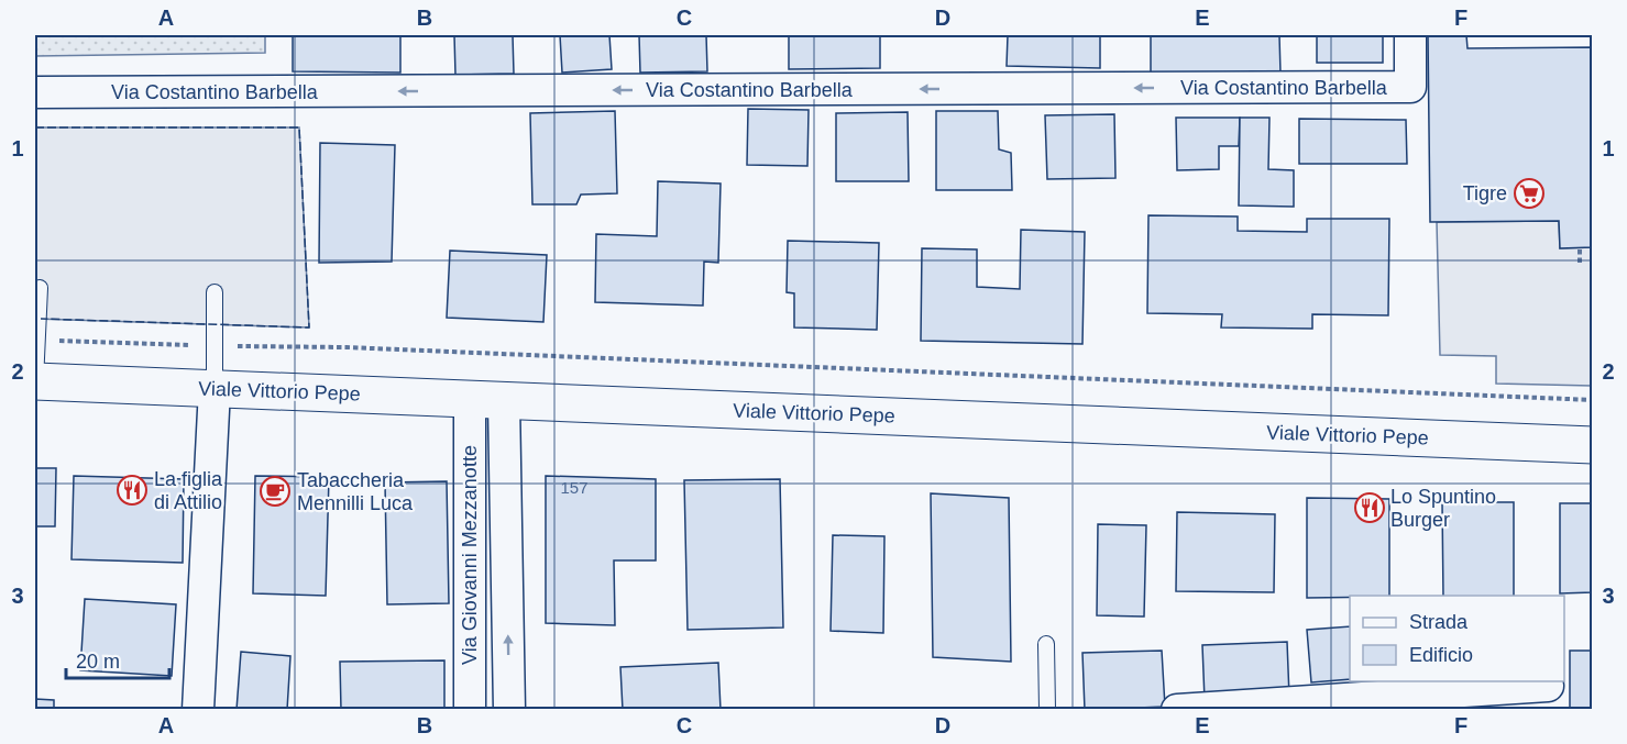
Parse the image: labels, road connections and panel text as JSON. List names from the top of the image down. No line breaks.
{"streets":{"street":["Via Costantino Barbella","Viale Vittorio Pepe","Via Giovanni Mezzanotte"]},"crossings":[["Viale Vittorio Pepe","Via Giovanni Mezzanotte"]],"one_way":["Via Costantino Barbella"],"places":{"supermarket":["Tigre"],"restaurant":["La figlia di Attilio","Lo Spuntino Burger"],"cafe":["Tabaccheria Mennilli Luca"]},"house_numbers":["157"],"legend":["Strada","Edificio"],"scale_bar":"20 m","grid":{"columns":["A","B","C","D","E","F"],"rows":["1","2","3"]}}
